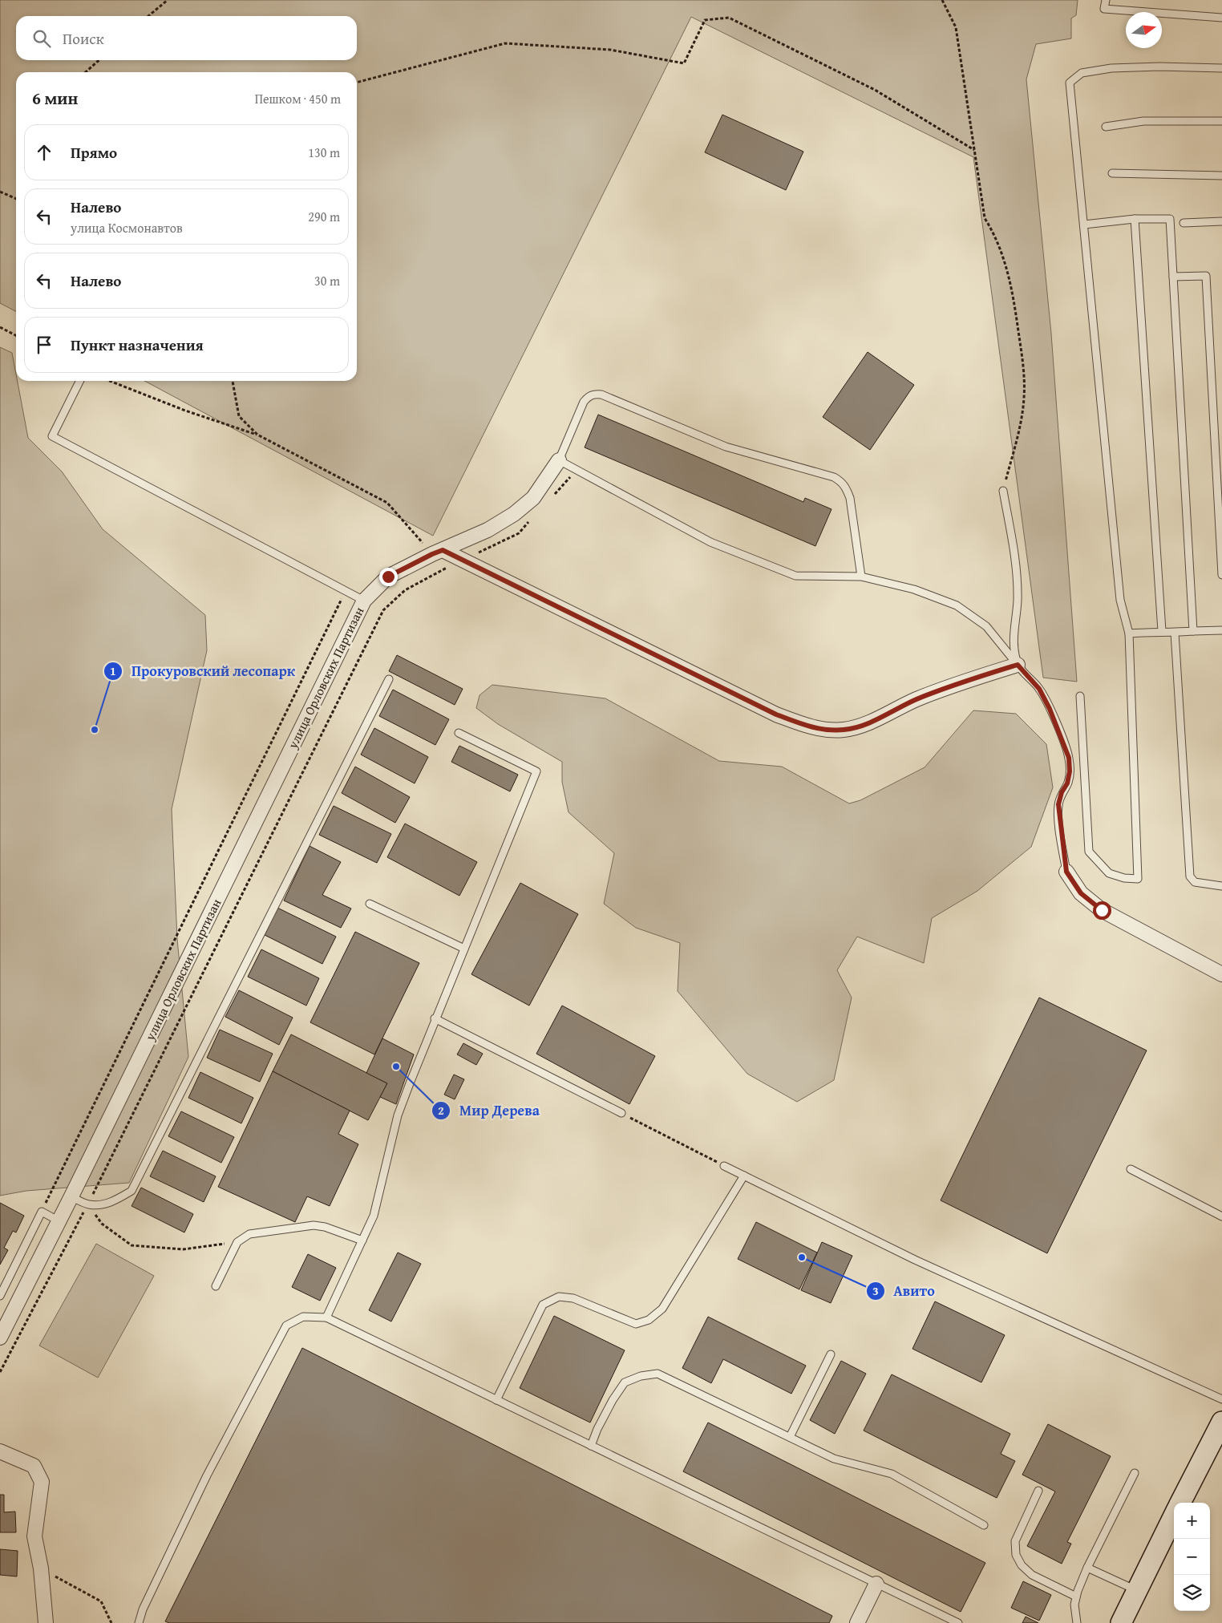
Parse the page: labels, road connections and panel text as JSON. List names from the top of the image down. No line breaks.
{"streets":{"street":["улица Орловских Партизан"]},"places":["Прокуровский лесопарк","Мир Дерева","Авито"],"north":"right","page":{"search":"Поиск","heading":["6 мин","Пешком · 450 m"],"list":[["Прямо","130 m"],["Налево","улица Космонавтов","290 m"],["Налево","30 m"],"Пункт назначения"],"map_buttons":["+","−"]}}
